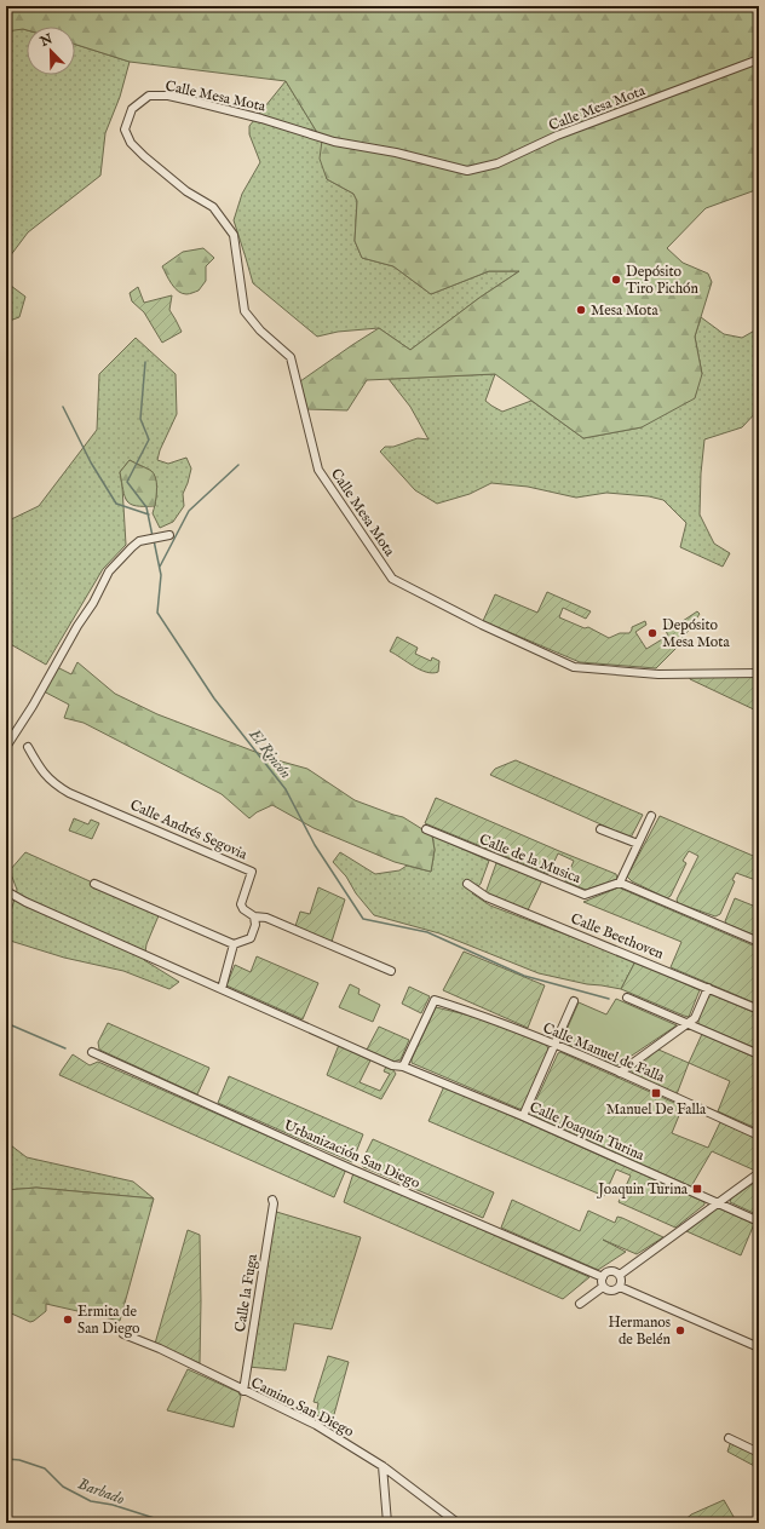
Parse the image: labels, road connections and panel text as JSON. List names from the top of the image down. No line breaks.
{"streets":{"street":["Calle Mesa Mota","Calle Andrés Segovia","Calle de la Musica","Calle Beethoven","Calle Manuel de Falla","Calle Joaquín Turina","Urbanización San Diego","Calle la Fuga","Camino San Diego"]},"crossings":[["Calle Manuel de Falla","Calle Joaquín Turina"],["Calle la Fuga","Camino San Diego"]],"water":["El Rincón","Barbado"],"places":{"other":["Depósito Tiro Pichón","Mesa Mota","Depósito Mesa Mota","Ermita de San Diego","Hermanos de Belén"],"transit":["Manuel De Falla","Joaquin Turina"]},"north":"top left"}
